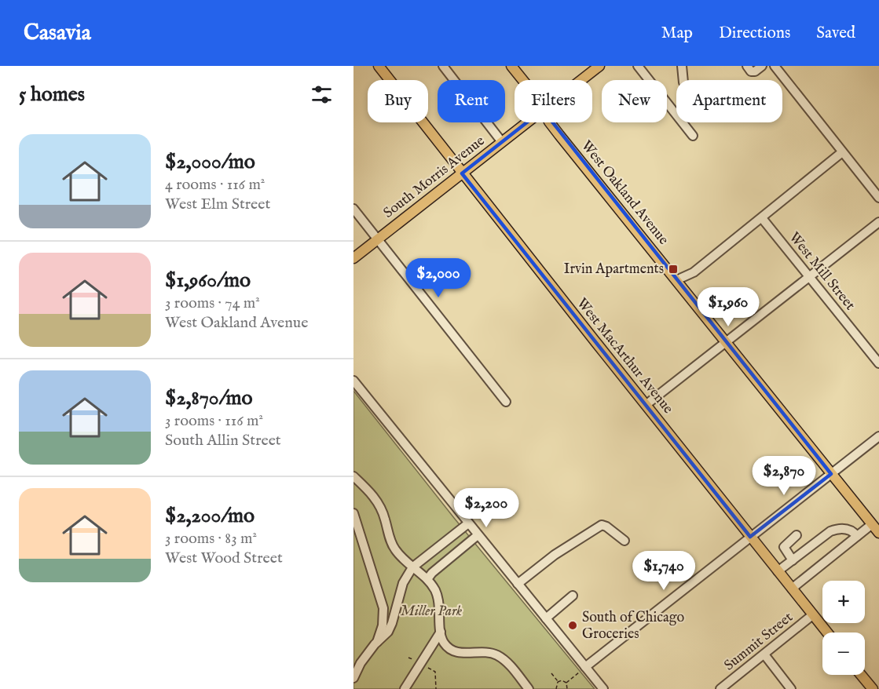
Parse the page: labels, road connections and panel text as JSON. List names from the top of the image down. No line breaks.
{"streets":{"main road":["South Morris Avenue","West Oakland Avenue","West MacArthur Avenue"],"street":["West Mill Street","Summit Street"]},"crossings":[["South Morris Avenue","West MacArthur Avenue"],["West MacArthur Avenue","Summit Street"]],"parks":["Miller Park"],"places":{"transit":["Irvin Apartments"],"other":["South of Chicago Groceries"]},"page":{"header":"Casavia","nav":["Map","Directions","Saved"],"heading":"5 homes","chip":["Buy","Rent","Filters","New","Apartment"],"list":[{"name":"$2,000/mo","note":"4 rooms · 116 m² · West Elm Street"},{"name":"$1,960/mo","note":"3 rooms · 74 m² · West Oakland Avenue"},{"name":"$2,870/mo","note":"3 rooms · 116 m² · South Allin Street"},{"name":"$2,200/mo","note":"3 rooms · 83 m² · West Wood Street"}],"price":["$2,000","$1,960","$2,870","$2,200","$1,740"],"map_buttons":["+","−"]}}
